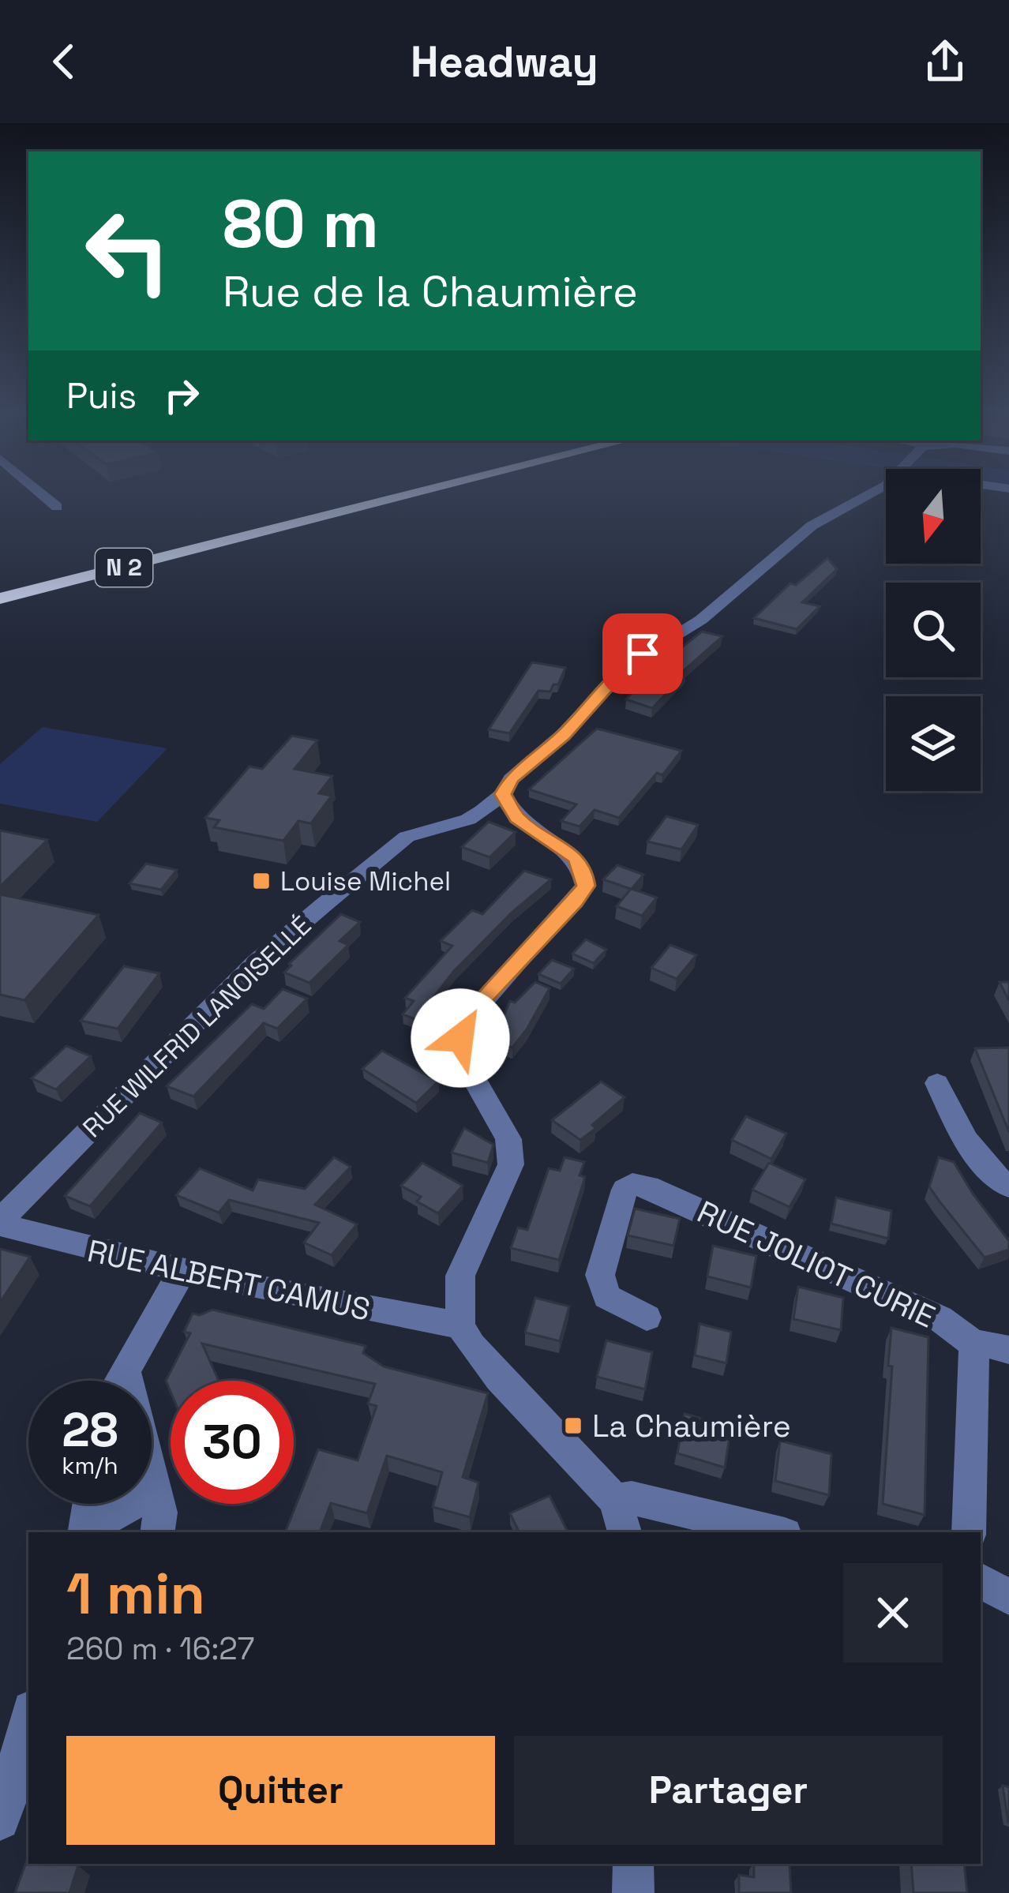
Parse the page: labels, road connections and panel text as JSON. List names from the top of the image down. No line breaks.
{"streets":{"highway":["N 2"],"street":["RUE WILFRID LANOISELLÉ","RUE JOLIOT CURIE","RUE ALBERT CAMUS"]},"crossings":[["RUE WILFRID LANOISELLÉ","RUE ALBERT CAMUS"]],"places":{"transit":["Louise Michel","La Chaumière"]},"north":"bottom","page":{"header":"Headway","turn":["80 m","Rue de la Chaumière"],"then":"Puis","speed":"28 km/h","limit":"30","heading":["1 min","260 m · 16:27"],"buttons":["Quitter","Partager"]}}
